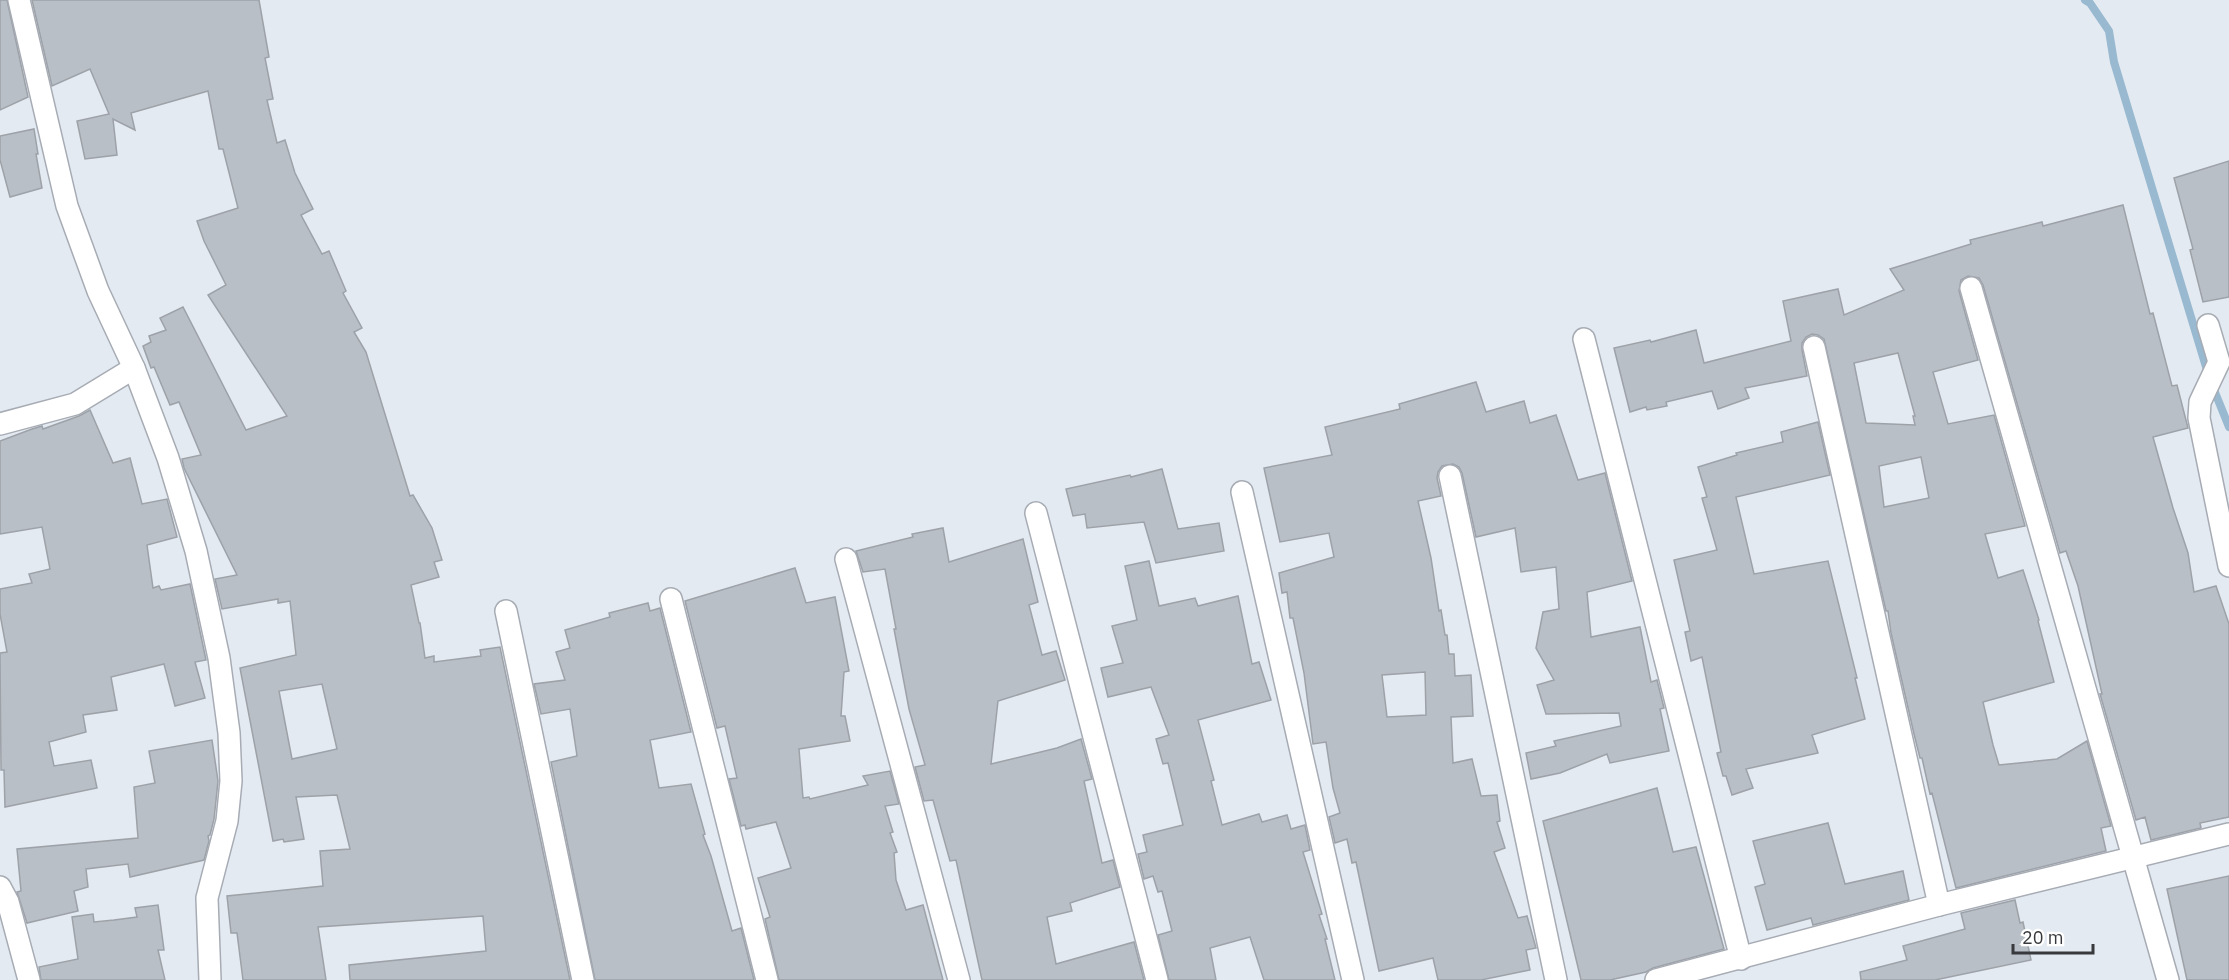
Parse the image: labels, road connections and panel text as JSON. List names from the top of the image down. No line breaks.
{"scale_bar":"20 m"}
